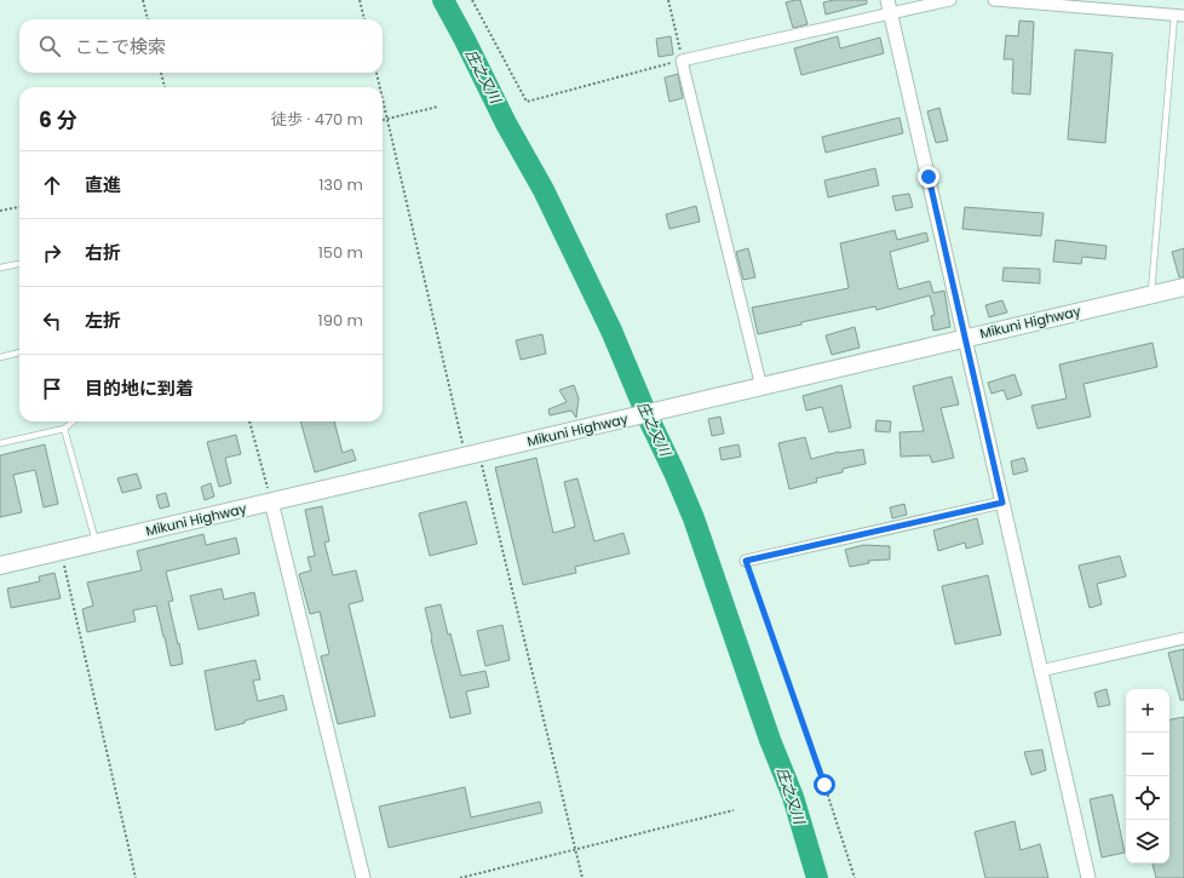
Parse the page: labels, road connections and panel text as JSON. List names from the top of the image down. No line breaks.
{"streets":{"highway":["Mikuni Highway"]},"water":["庄之又川"],"page":{"search":"ここで検索","heading":["6 分","徒歩 · 470 m"],"list":[["直進","130 m"],["右折","150 m"],["左折","190 m"],"目的地に到着"],"map_buttons":["+","−"]}}
